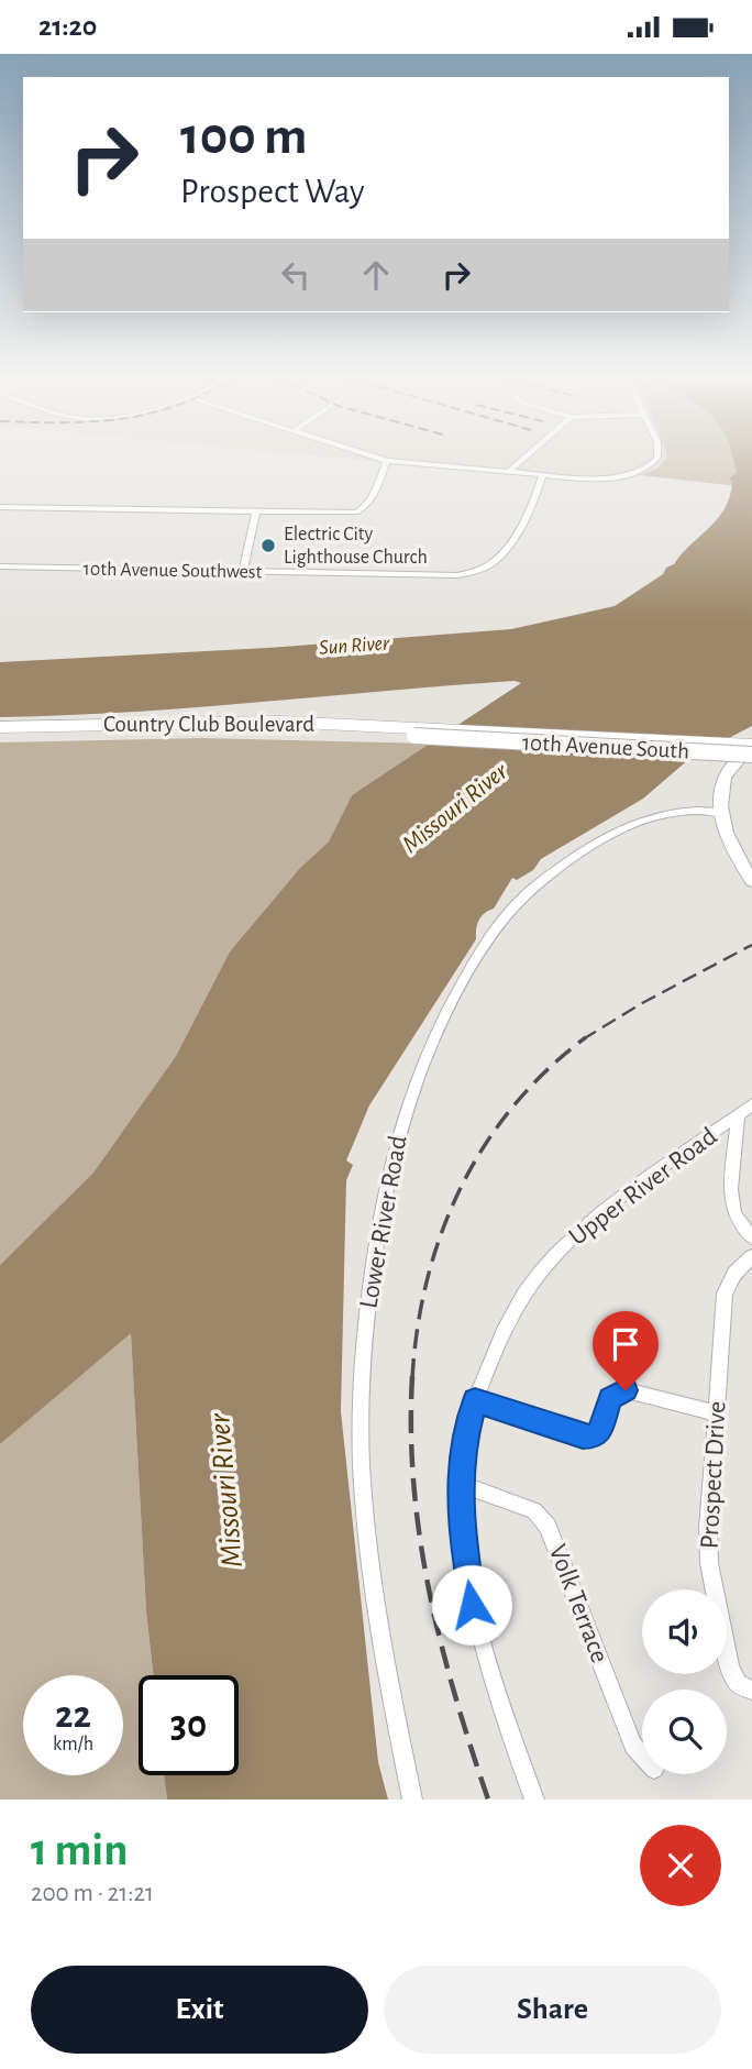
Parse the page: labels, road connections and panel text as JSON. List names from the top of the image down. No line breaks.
{"streets":{"highway":["Country Club Boulevard","10th Avenue South"],"street":["10th Avenue Southwest","Upper River Road","Lower River Road","Prospect Drive","Volk Terrace"]},"crossings":[["Country Club Boulevard","10th Avenue South"],["Upper River Road","Volk Terrace"]],"water":["Sun River","Missouri River"],"places":["Electric City Lighthouse Church"],"page":{"status":"21:20","turn":["100 m","Prospect Way"],"speed":"22 km/h","limit":"30","heading":["1 min","200 m · 21:21"],"buttons":["Exit","Share"]}}
